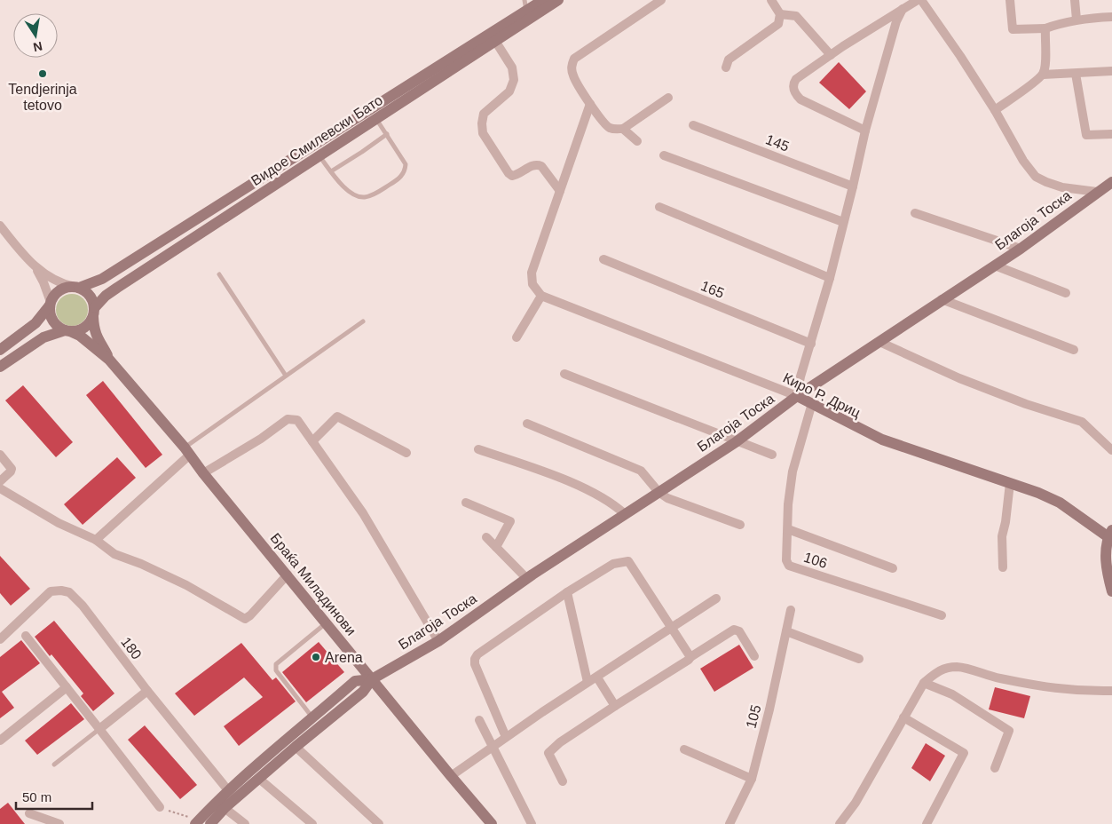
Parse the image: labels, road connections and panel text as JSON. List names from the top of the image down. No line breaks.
{"streets":{"street":["Видое Смилевски Бато","145","Благоја Тоска","165","Киро Р. Дриц","106","Браќа Миладинови","180","105"]},"crossings":[["Благоја Тоска","Киро Р. Дриц"],["Благоја Тоска","Браќа Миладинови"],["Благоја Тоска","180"],["Киро Р. Дриц","106"]],"places":["Tendjerinja tetovo","Arena"],"scale_bar":"50 m","north":"bottom"}
